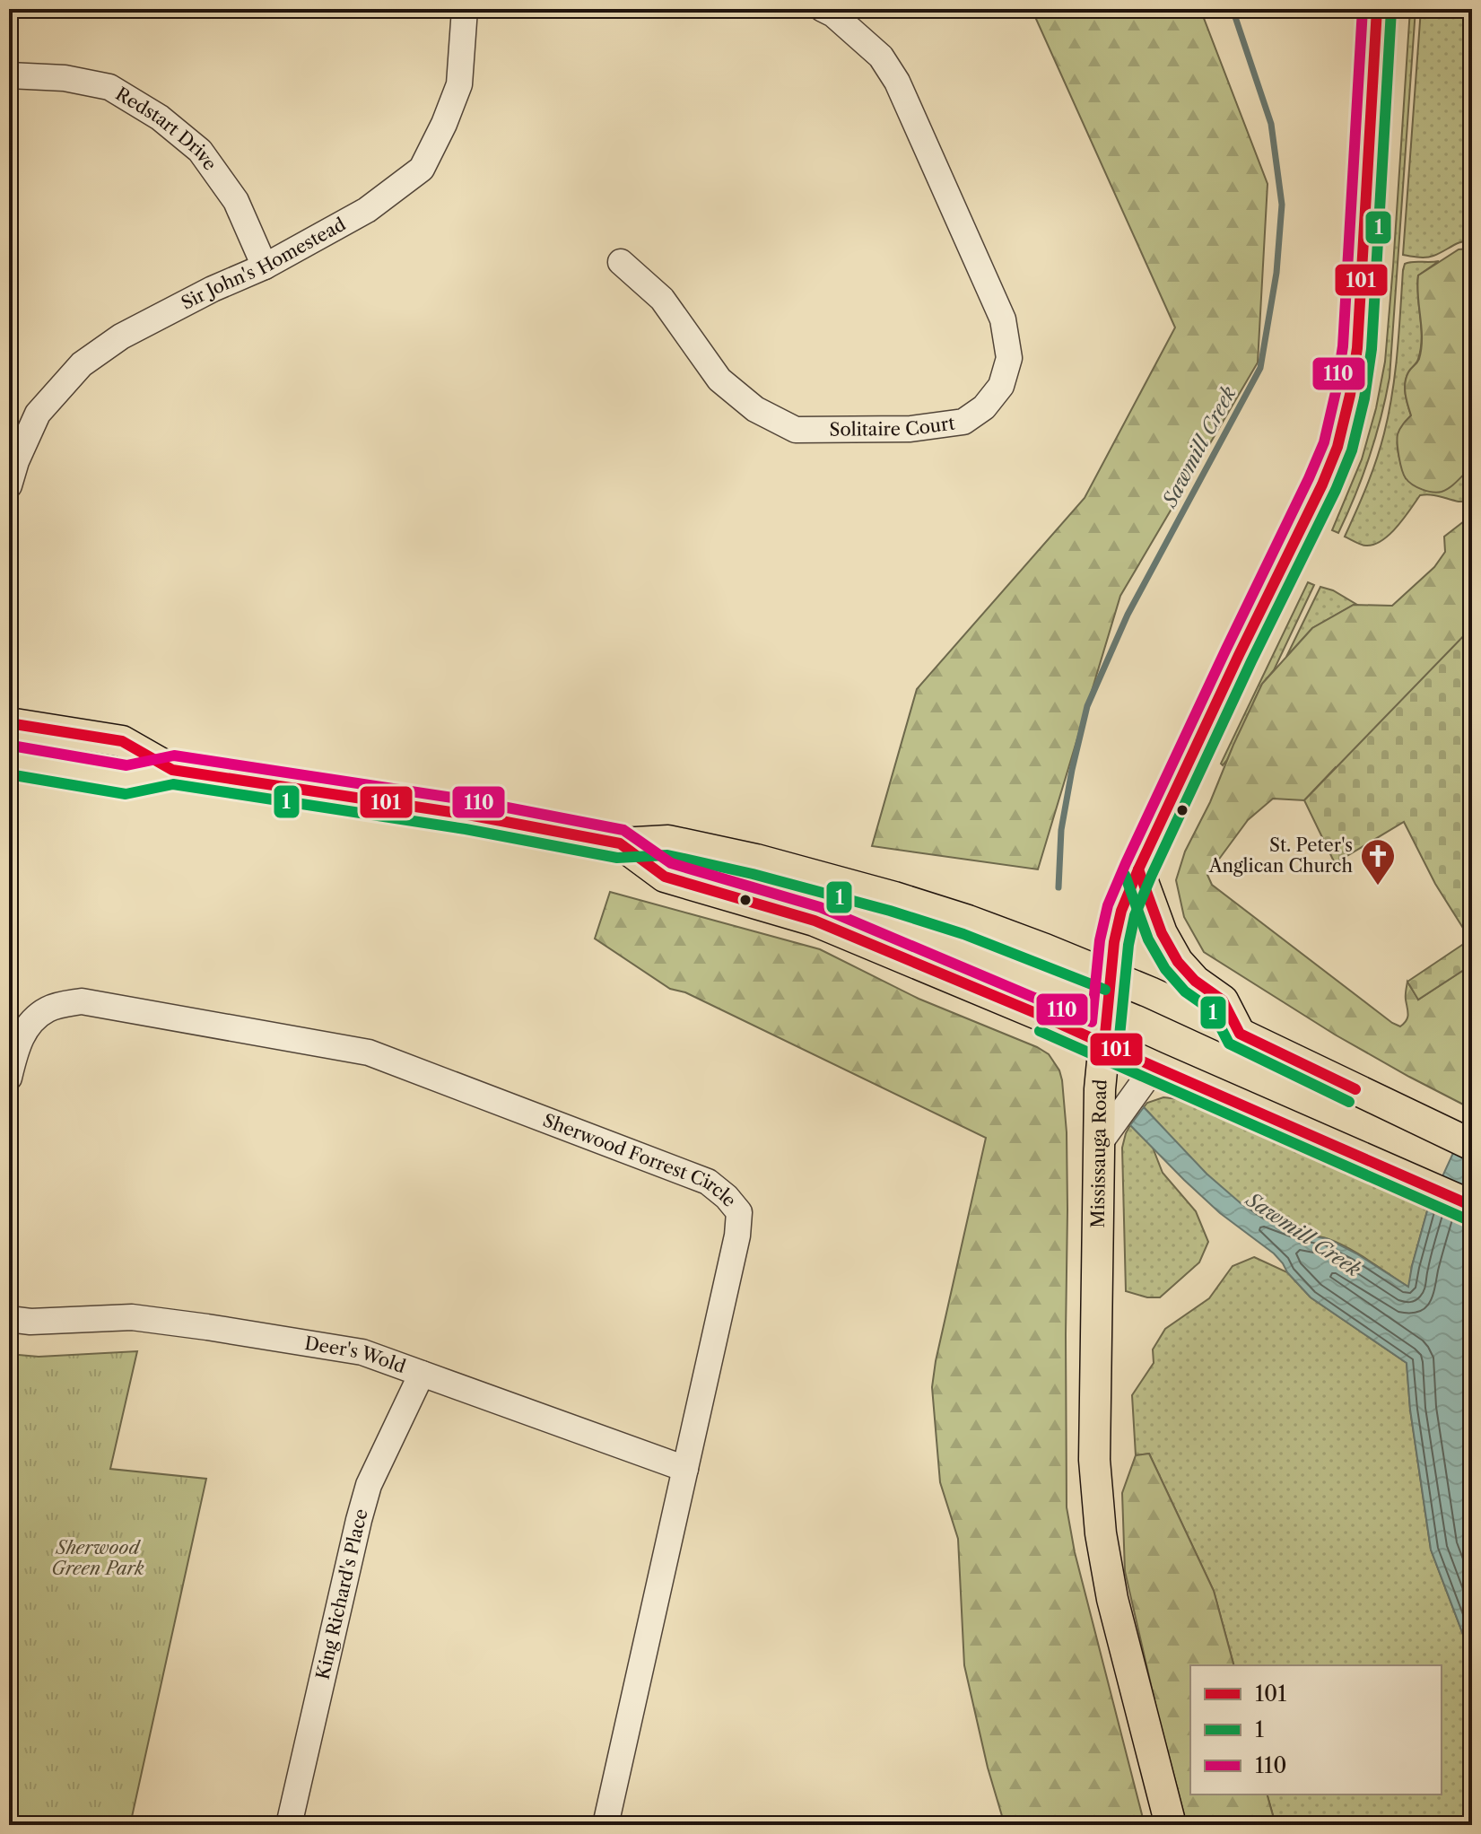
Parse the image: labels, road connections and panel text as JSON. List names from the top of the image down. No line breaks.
{"streets":{"main road":["Mississauga Road"],"street":["Redstart Drive","Sir John's Homestead","Solitaire Court","Sherwood Forrest Circle","Deer's Wold","King Richard's Place"]},"crossings":[["Redstart Drive","Sir John's Homestead"],["Sherwood Forrest Circle","Deer's Wold"],["Deer's Wold","King Richard's Place"]],"water":["Sawmill Creek"],"parks":["Sherwood Green Park"],"places":{"church":["St. Peter's Anglican Church"]},"lines":["transit line 101","transit line 110","transit line 1"],"legend":["101","1","110"]}
